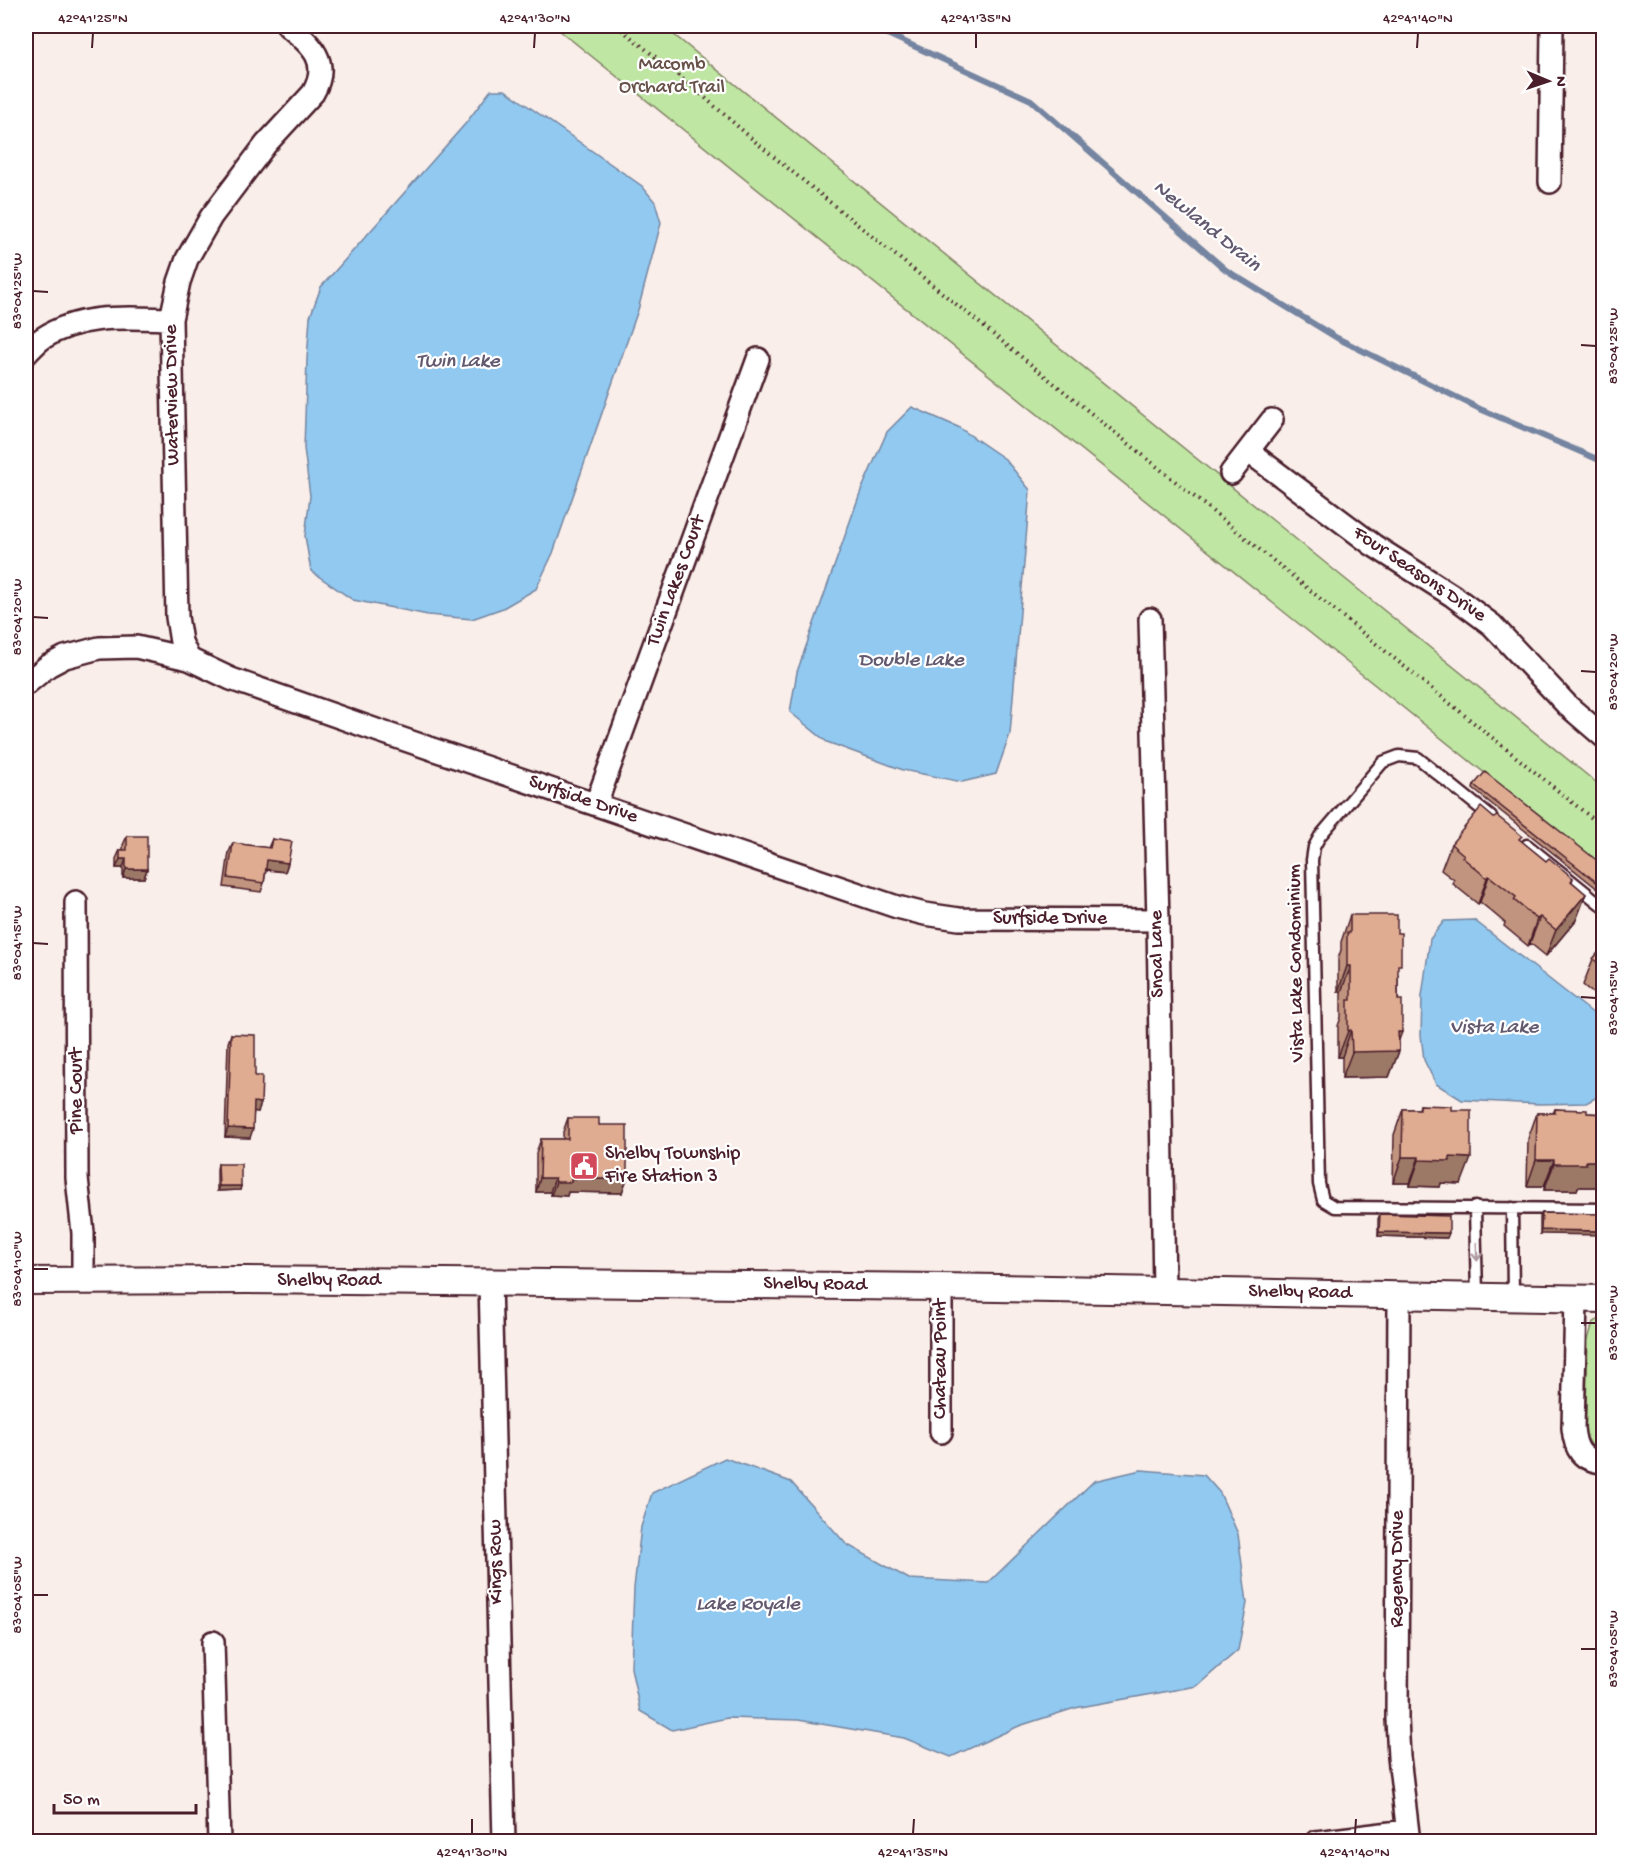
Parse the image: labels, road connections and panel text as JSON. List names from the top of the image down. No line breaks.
{"streets":{"street":["Waterview Drive","Four Seasons Drive","Twin Lakes Court","Surfside Drive","Snoal Lane","Pine Court","Shelby Road","Chateau Point","Kings Row","Regency Drive"],"lane":["Vista Lake Condominium"]},"crossings":[["Waterview Drive","Surfside Drive"],["Twin Lakes Court","Surfside Drive"],["Surfside Drive","Snoal Lane"],["Snoal Lane","Shelby Road"],["Pine Court","Shelby Road"],["Shelby Road","Chateau Point"],["Shelby Road","Kings Row"],["Shelby Road","Regency Drive"]],"water":["Newland Drain","Twin Lake","Double Lake","Vista Lake","Lake Royale"],"parks":["Macomb Orchard Trail"],"places":{"public building":["Shelby Township Fire Station 3"]},"scale_bar":"50 m","north":"right","coordinates":["42°41'25\"N","42°41'30\"N","42°41'35\"N","42°41'40\"N","83°04'25\"W","83°04'20\"W","83°04'15\"W","83°04'10\"W","83°04'05\"W"]}
